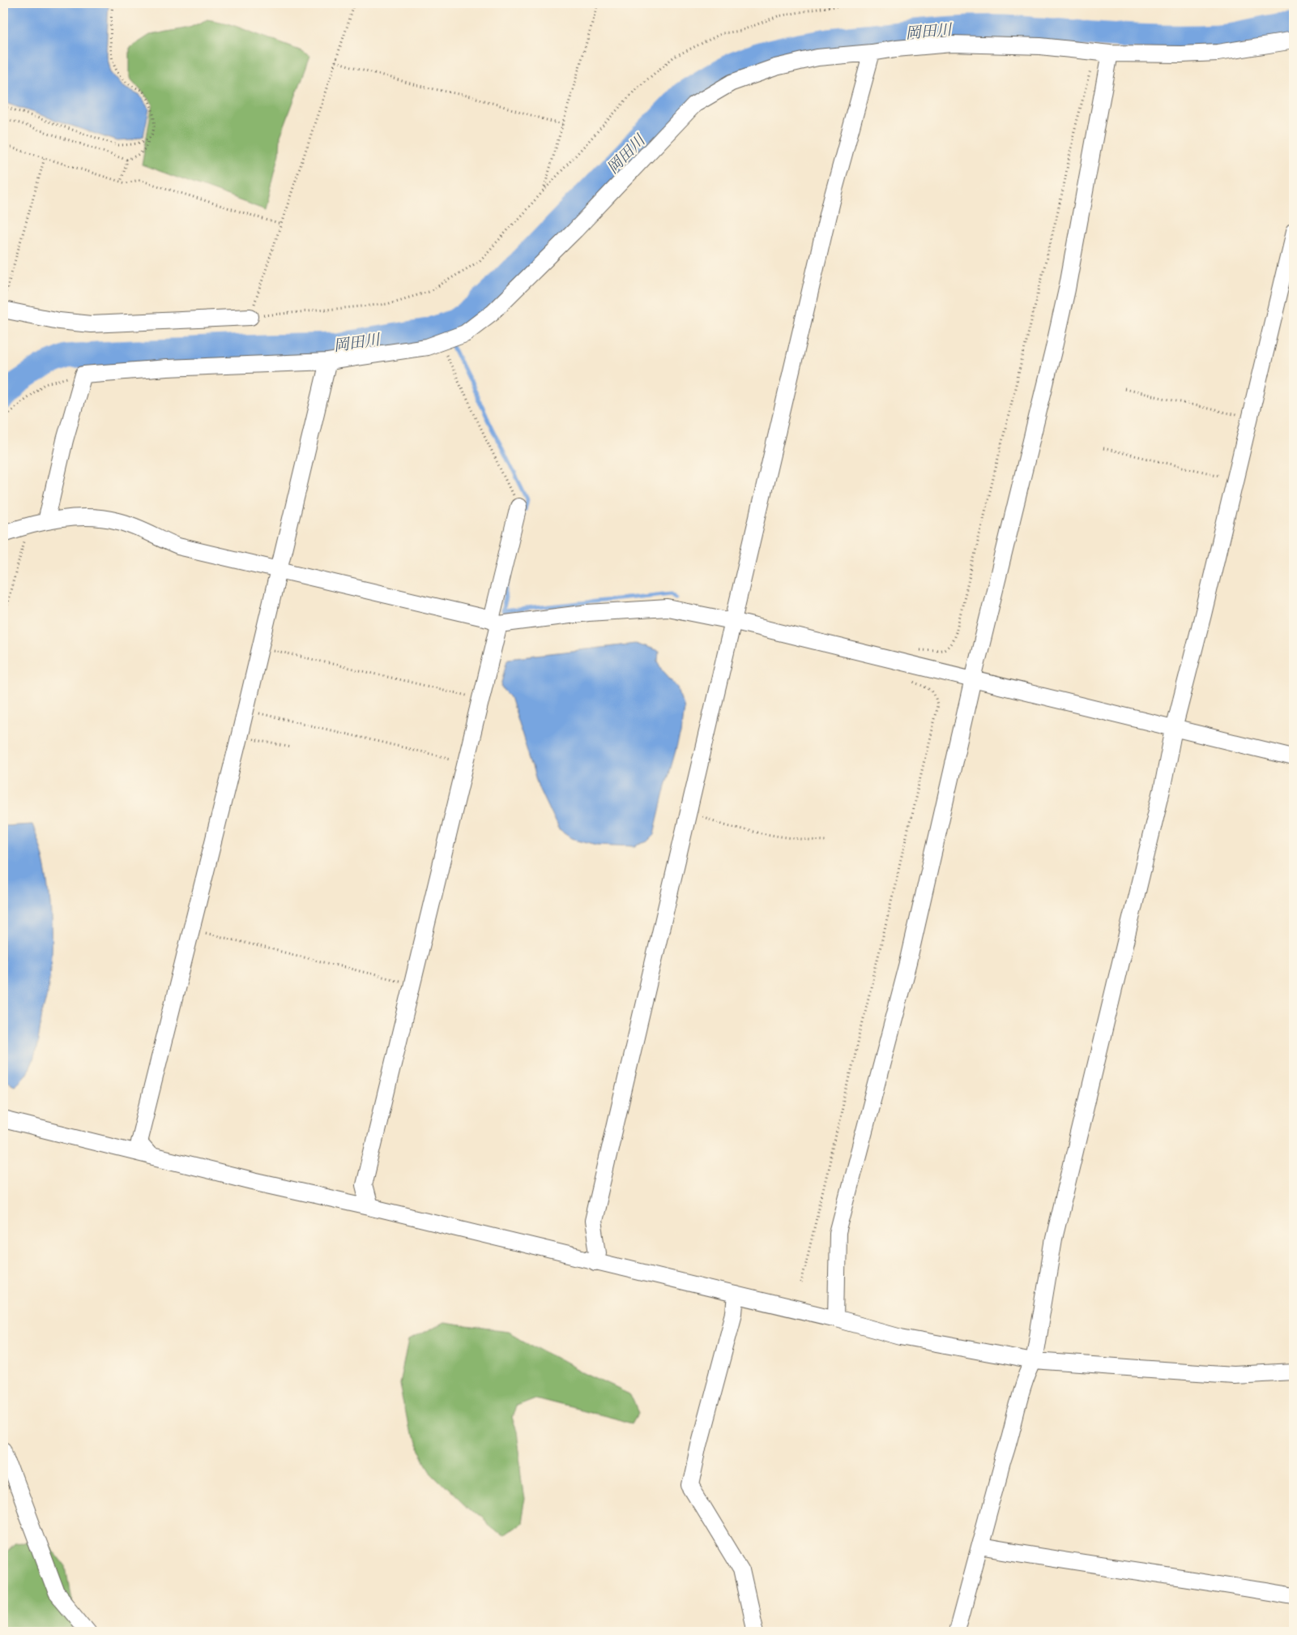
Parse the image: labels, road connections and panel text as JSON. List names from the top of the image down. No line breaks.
{"water":["岡田川"]}
